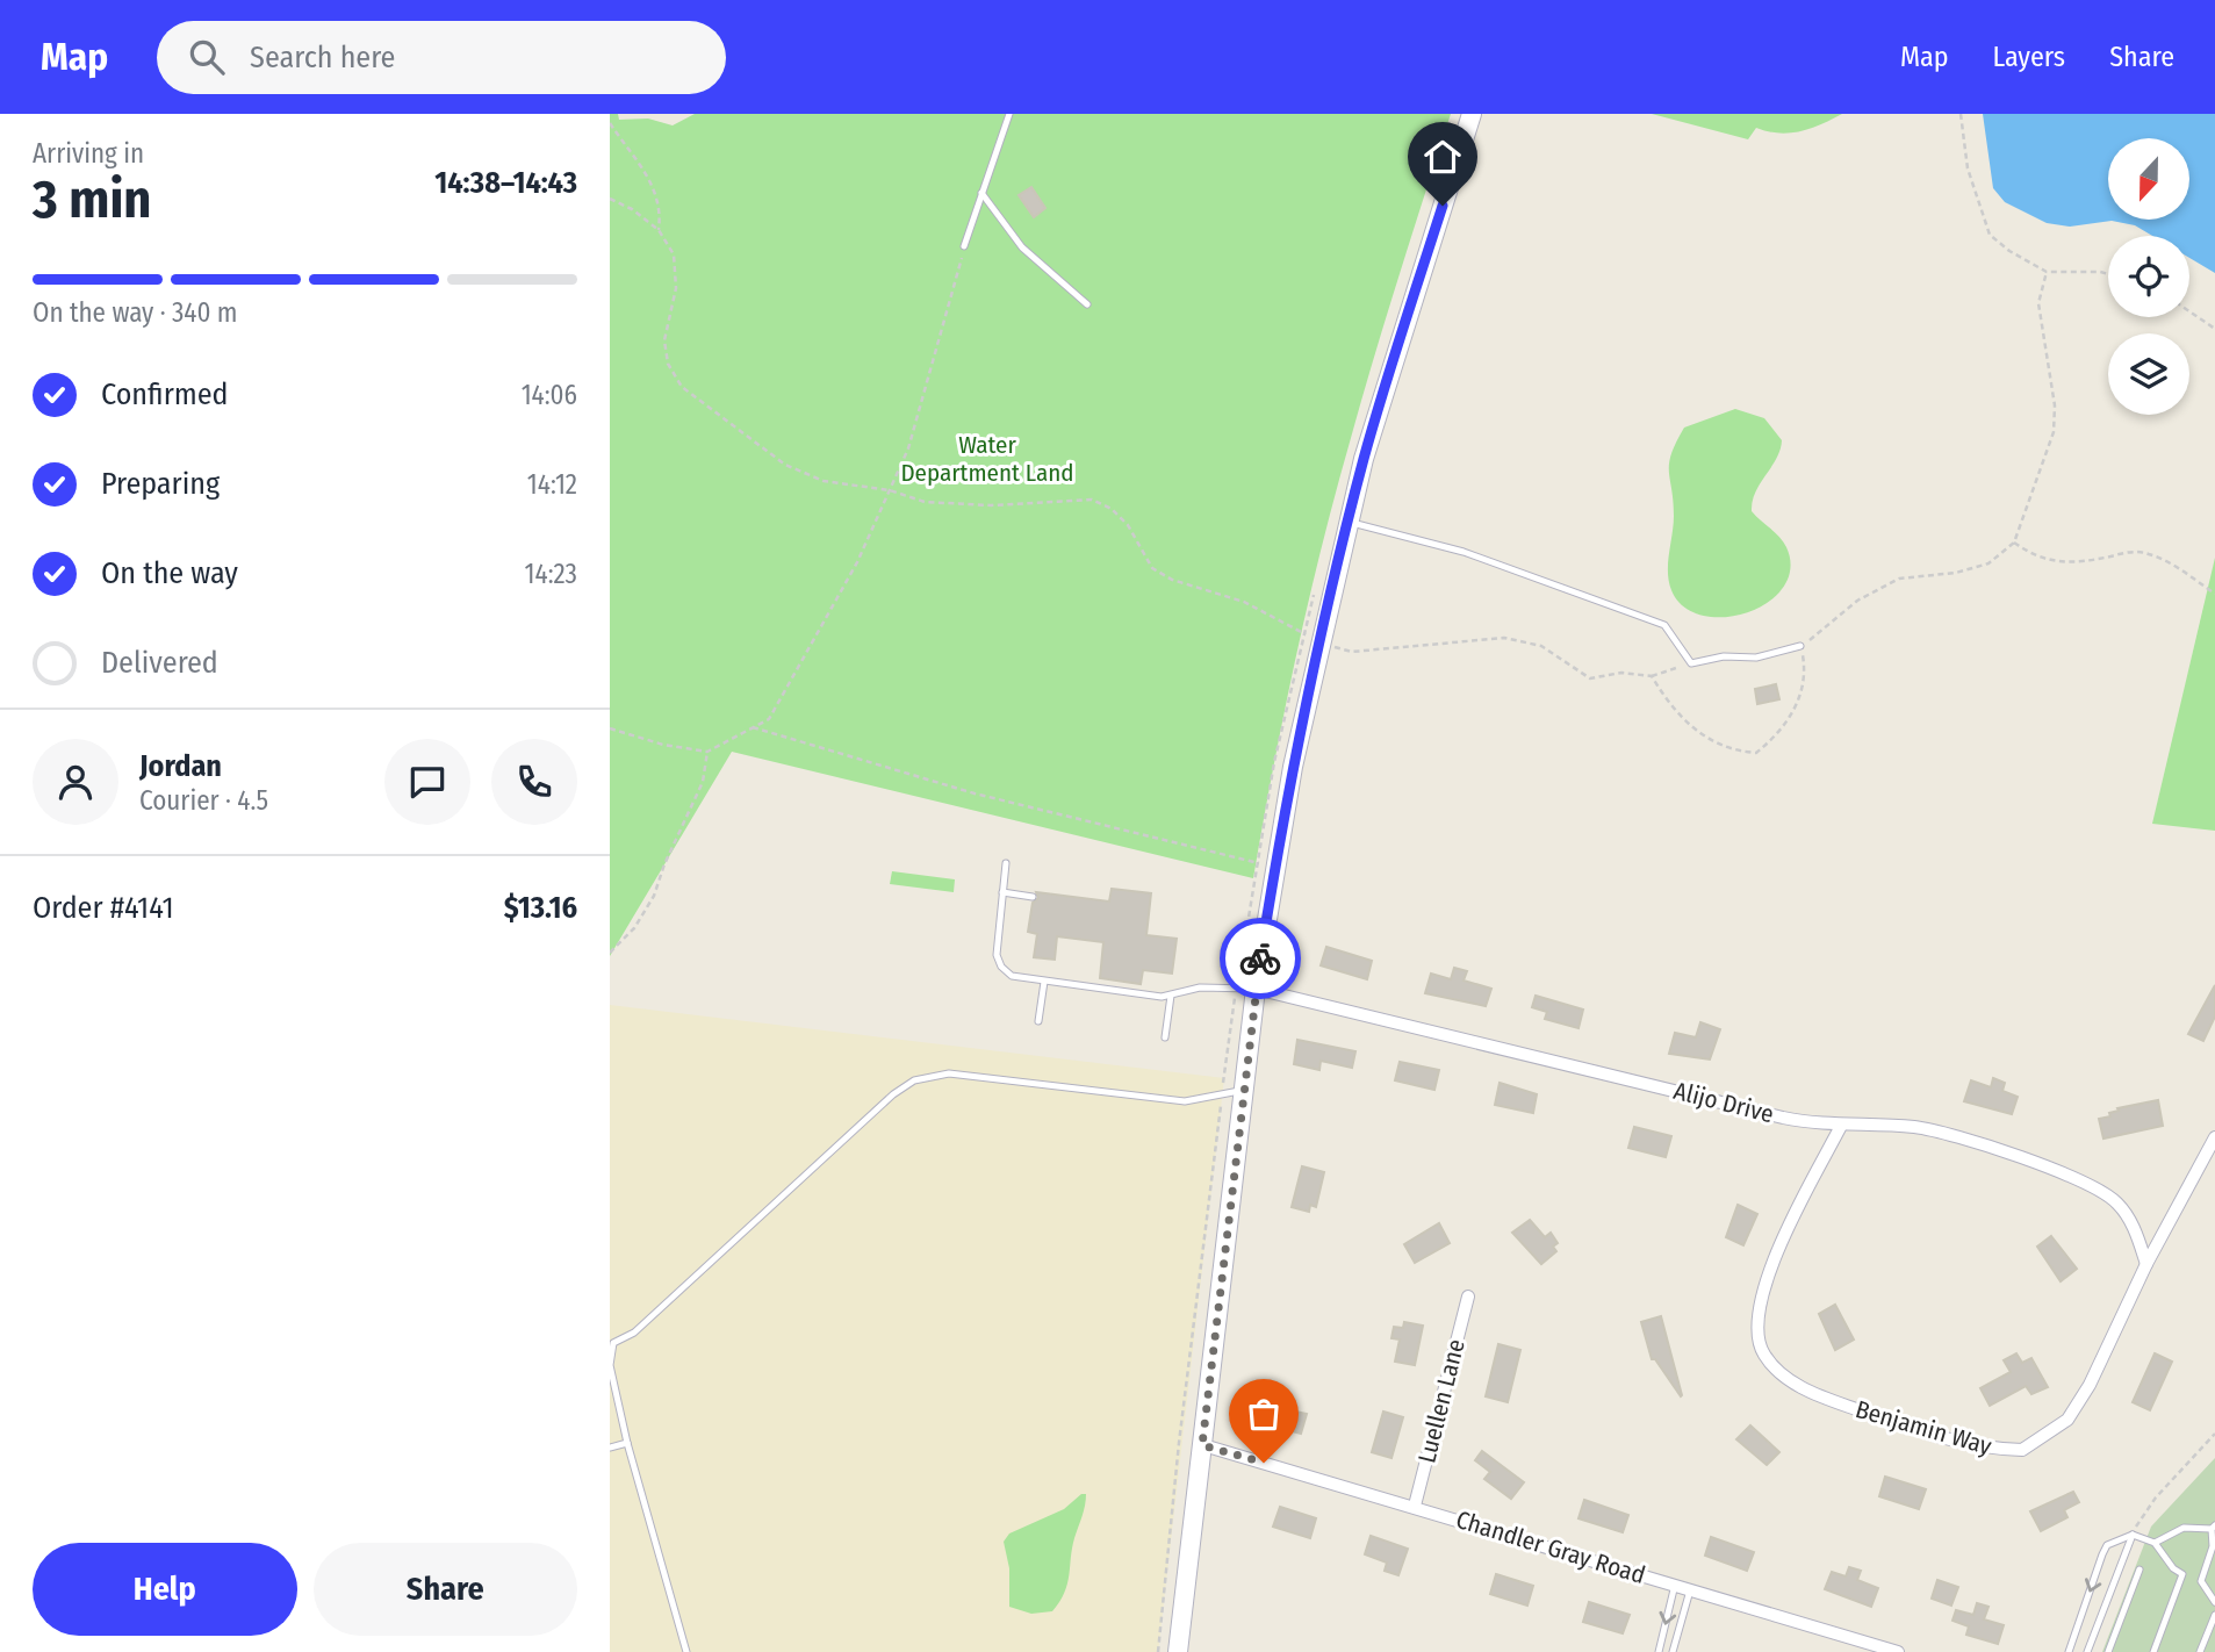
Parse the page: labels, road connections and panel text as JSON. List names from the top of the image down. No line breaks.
{"streets":{"street":["Alijo Drive","Luellen Lane","Benjamin Way","Chandler Gray Road"]},"crossings":[["Alijo Drive","Benjamin Way"],["Luellen Lane","Chandler Gray Road"]],"parks":["Water Department Land"],"north":"bottom","page":{"header":"Map","search":"Search here","nav":["Map","Layers","Share"],"heading":["3 min","Arriving in","14:38–14:43"],"panel":["Jordan","Courier · 4.5","Order #4141","$13.16"],"bar":"On the way · 340 m","list":[["Confirmed","14:06"],["Preparing","14:12"],["On the way","14:23"],"Delivered"],"buttons":["Help","Share"]}}
